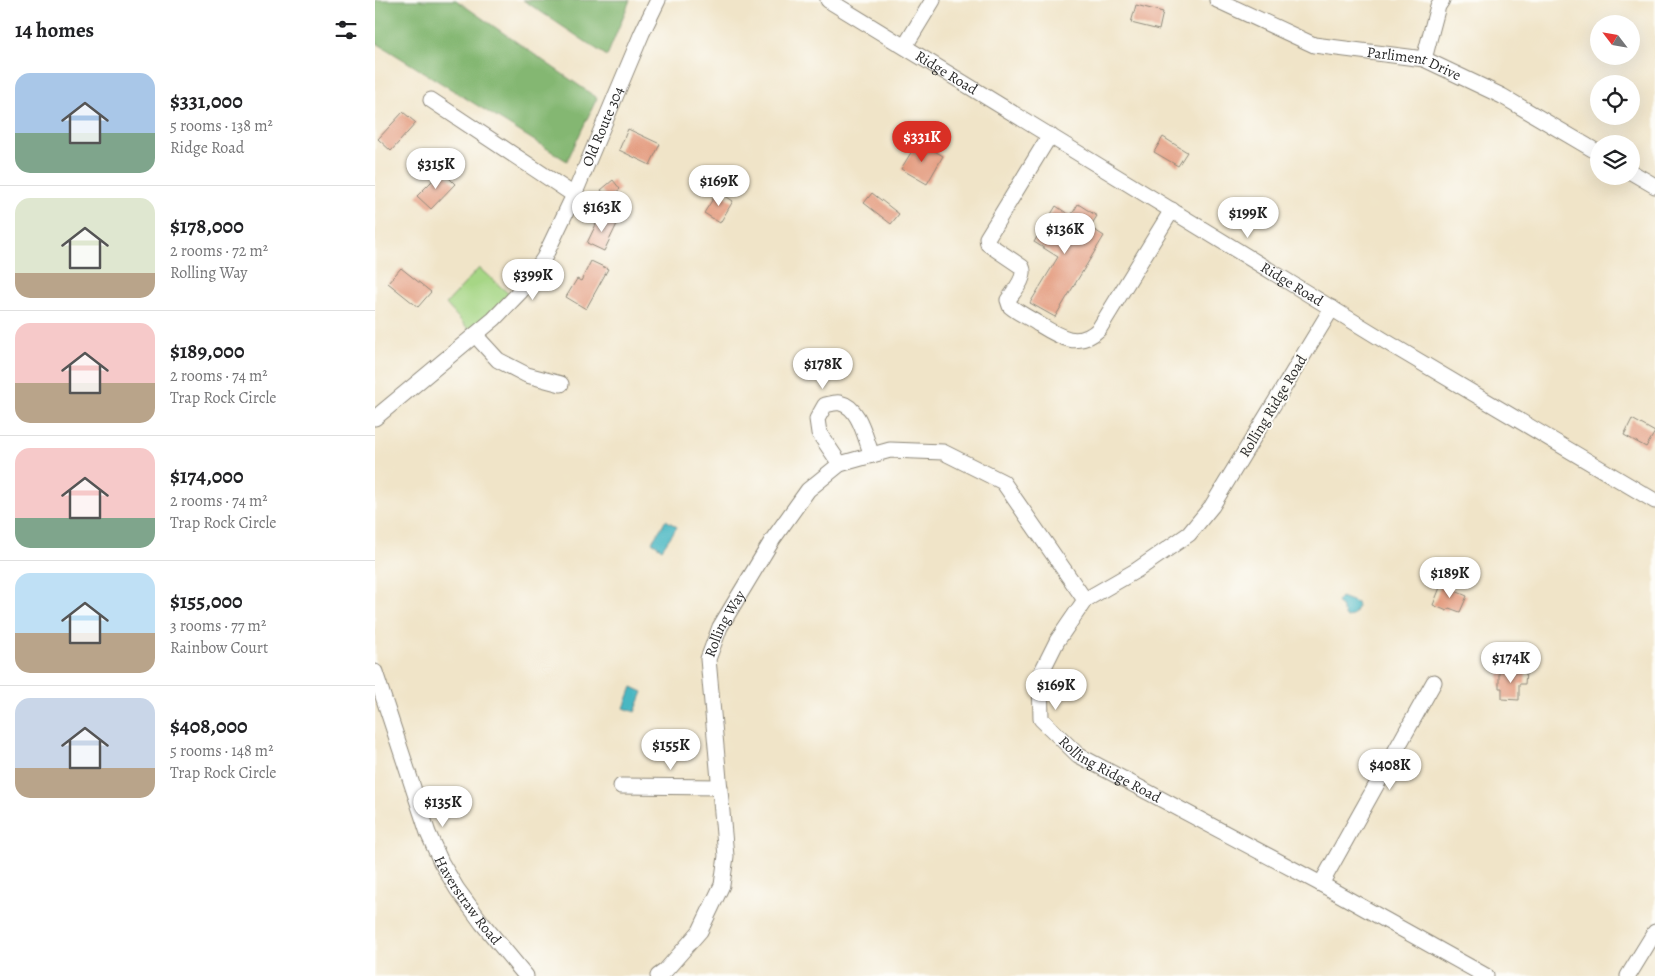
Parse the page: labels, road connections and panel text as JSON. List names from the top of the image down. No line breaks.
{"streets":{"street":["Parliment Drive","Ridge Road","Old Route 304","Rolling Ridge Road","Rolling Way","Haverstraw Road"]},"crossings":[["Ridge Road","Rolling Ridge Road"],["Rolling Ridge Road","Rolling Way"]],"north":"top left","page":{"heading":"14 homes","list":[{"name":"$331,000","note":"5 rooms · 138 m² · Ridge Road"},{"name":"$178,000","note":"2 rooms · 72 m² · Rolling Way"},{"name":"$189,000","note":"2 rooms · 74 m² · Trap Rock Circle"},{"name":"$174,000","note":"2 rooms · 74 m² · Trap Rock Circle"},{"name":"$155,000","note":"3 rooms · 77 m² · Rainbow Court"},{"name":"$408,000","note":"5 rooms · 148 m² · Trap Rock Circle"}],"price":["$331K","$315K","$169K","$163K","$199K","$136K","$399K","$178K","$189K","$174K","$169K","$155K","$408K","$135K"]}}
